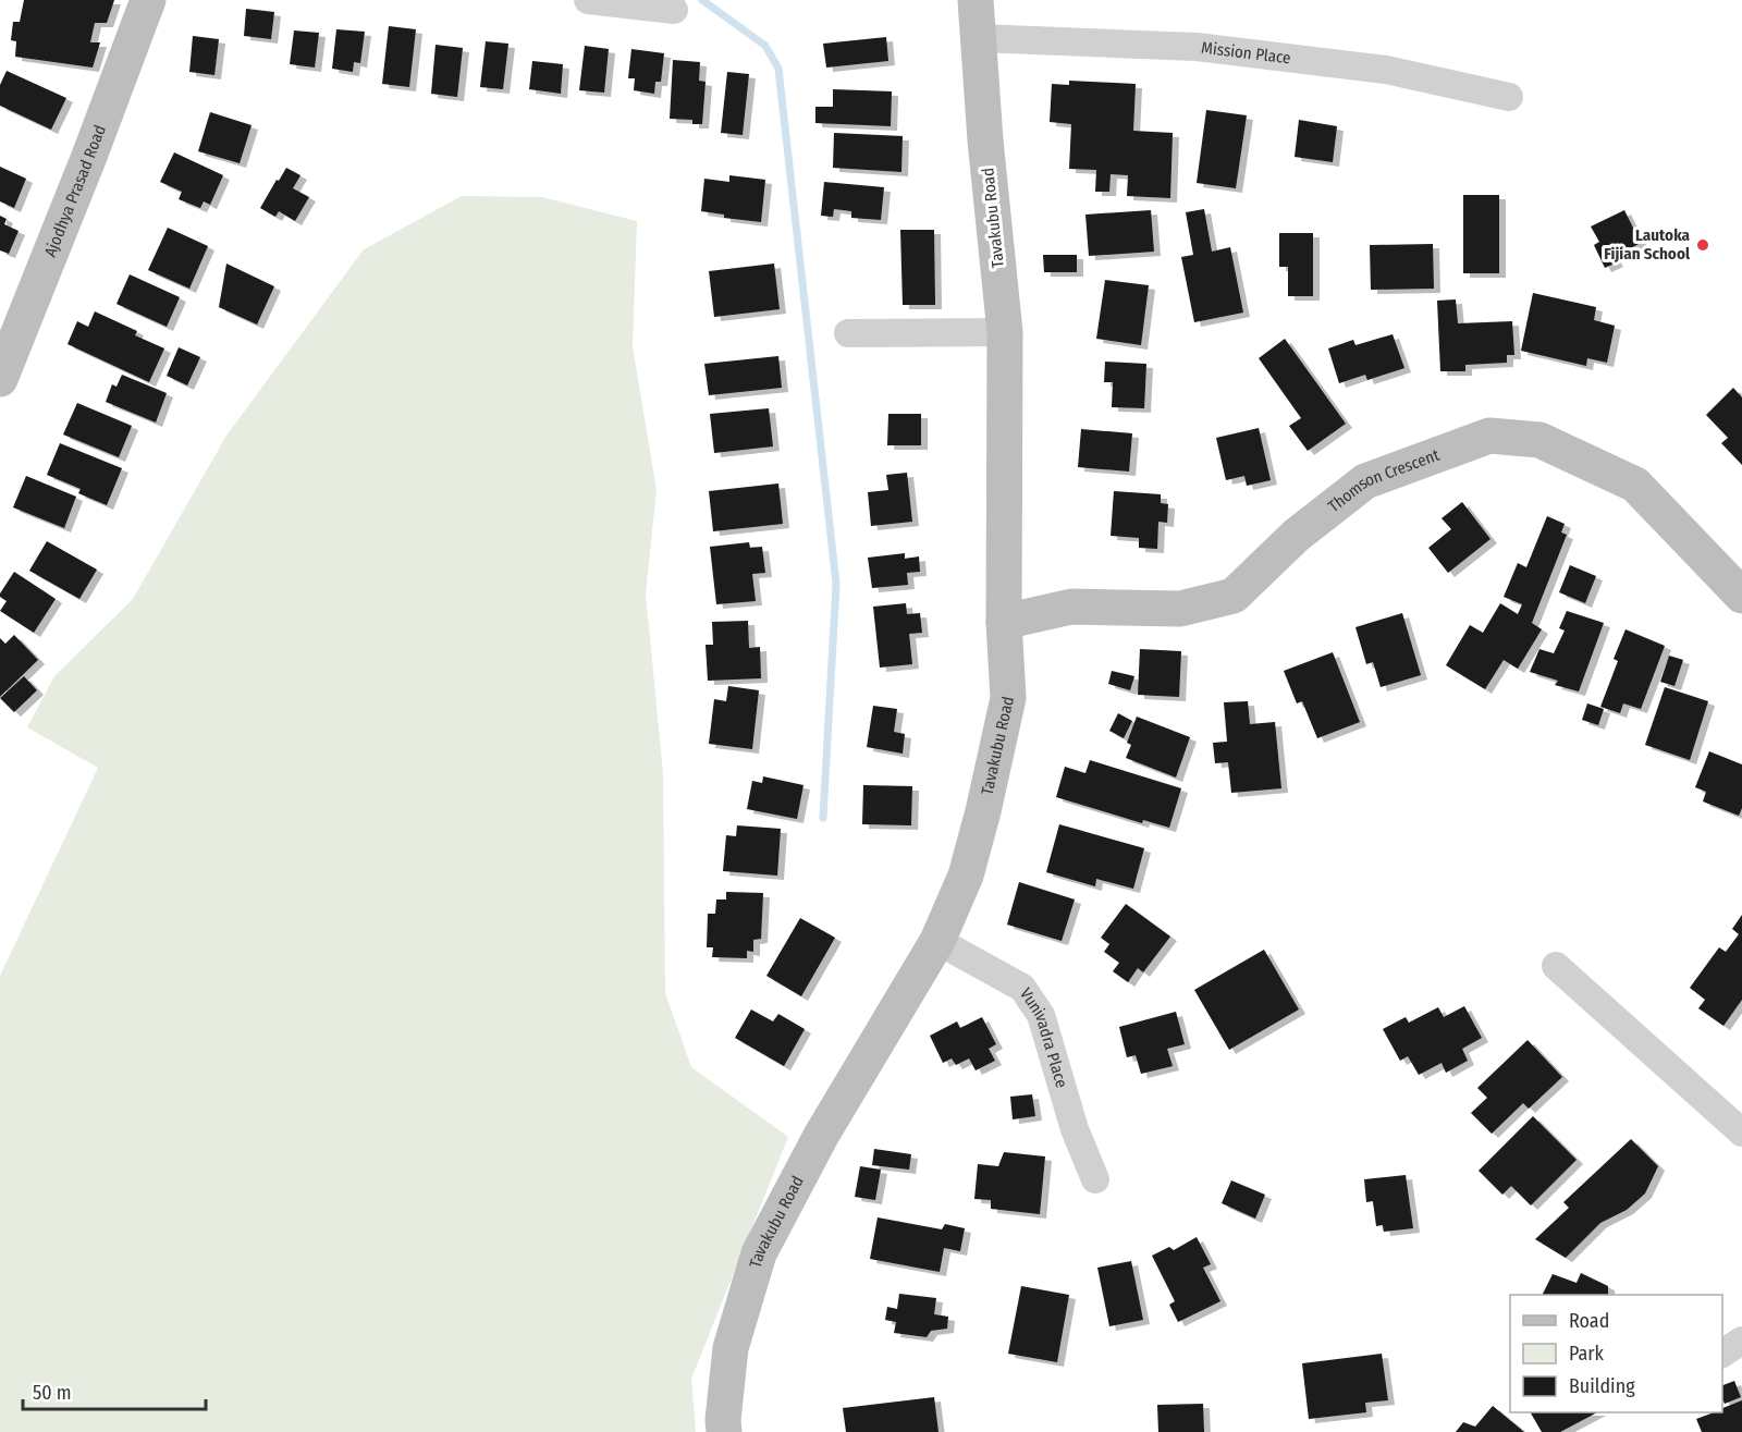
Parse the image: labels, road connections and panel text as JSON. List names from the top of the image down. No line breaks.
{"streets":{"main road":["Ajodhya Prasad Road","Tavakubu Road","Thomson Crescent"],"street":["Mission Place","Vunivadra Place"]},"crossings":[["Mission Place","Tavakubu Road"],["Tavakubu Road","Thomson Crescent"],["Tavakubu Road","Vunivadra Place"]],"places":["Lautoka Fijian School"],"legend":["Road","Park","Building"],"scale_bar":"50 m"}
